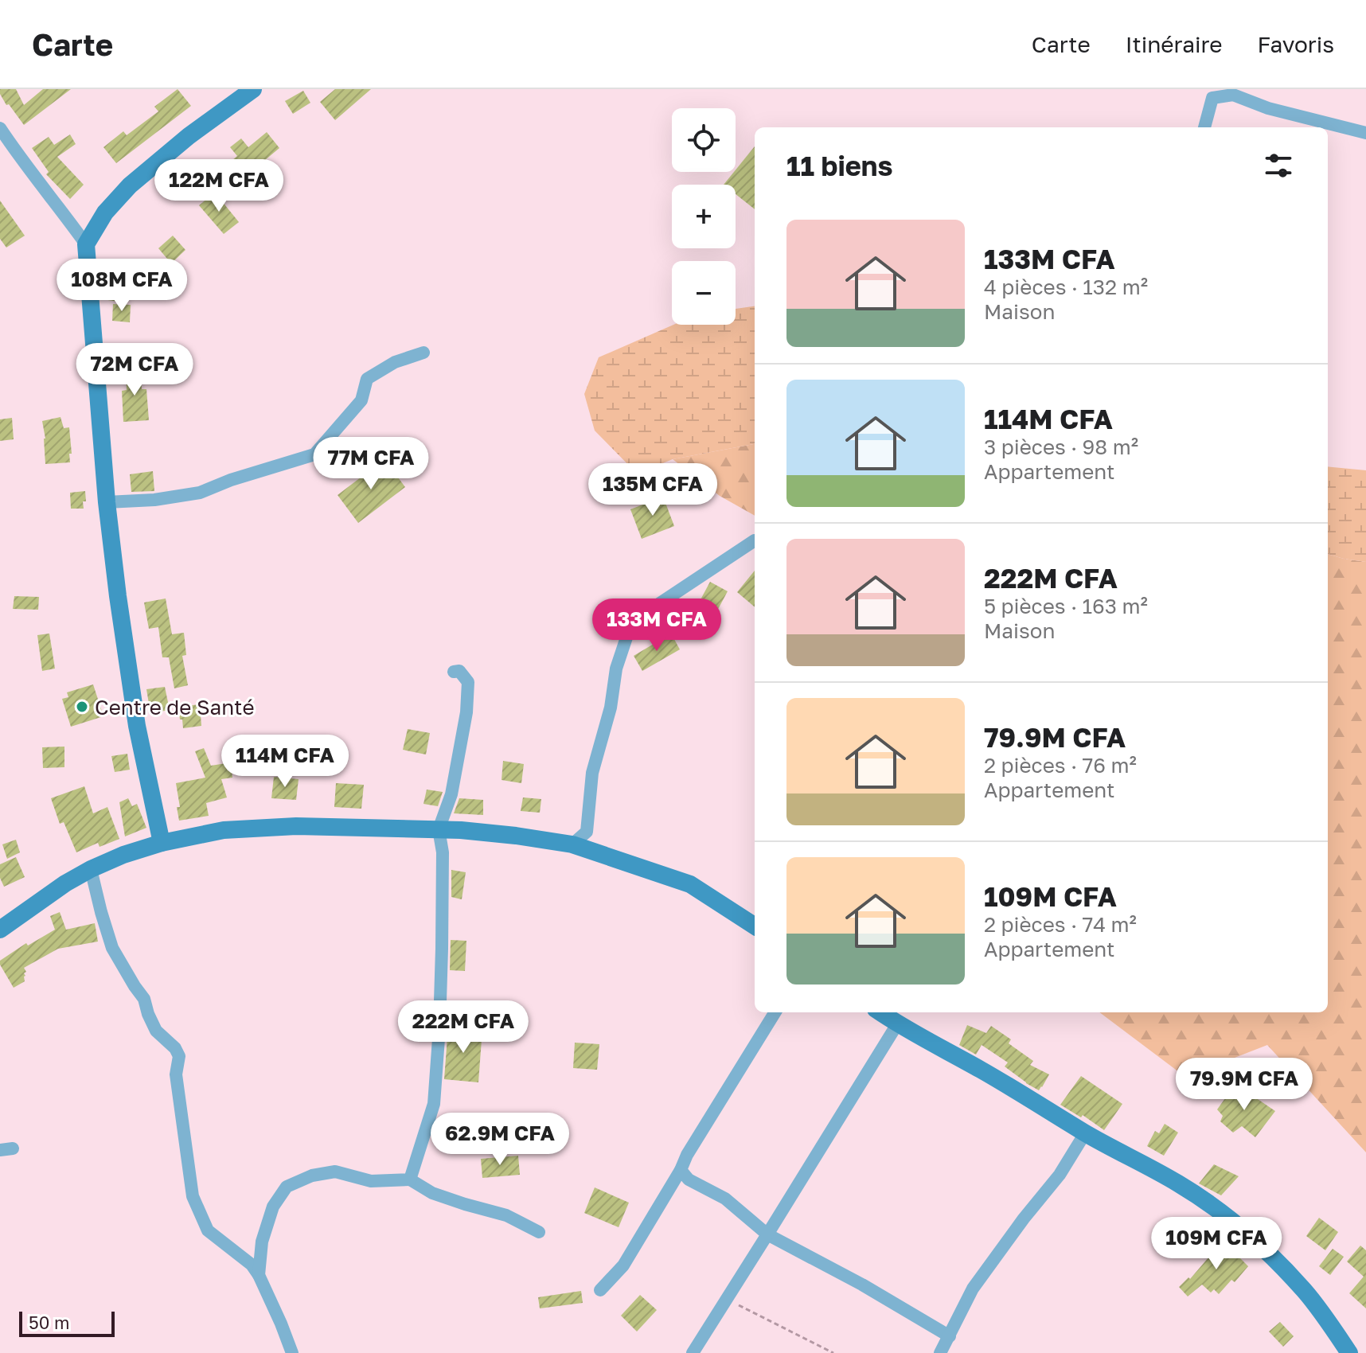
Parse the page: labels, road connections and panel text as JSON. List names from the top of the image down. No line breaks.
{"places":["Centre de Santé"],"scale_bar":"50 m","page":{"header":"Carte","nav":["Carte","Itinéraire","Favoris"],"map_buttons":["+","−"],"heading":"11 biens","price":["122M CFA","108M CFA","72M CFA","77M CFA","135M CFA","133M CFA","114M CFA","222M CFA","79.9M CFA","62.9M CFA","109M CFA"],"list":[{"name":"133M CFA","note":"4 pièces · 132 m² · Maison"},{"name":"114M CFA","note":"3 pièces · 98 m² · Appartement"},{"name":"222M CFA","note":"5 pièces · 163 m² · Maison"},{"name":"79.9M CFA","note":"2 pièces · 76 m² · Appartement"},{"name":"109M CFA","note":"2 pièces · 74 m² · Appartement"}],"scale":"50 m"}}
